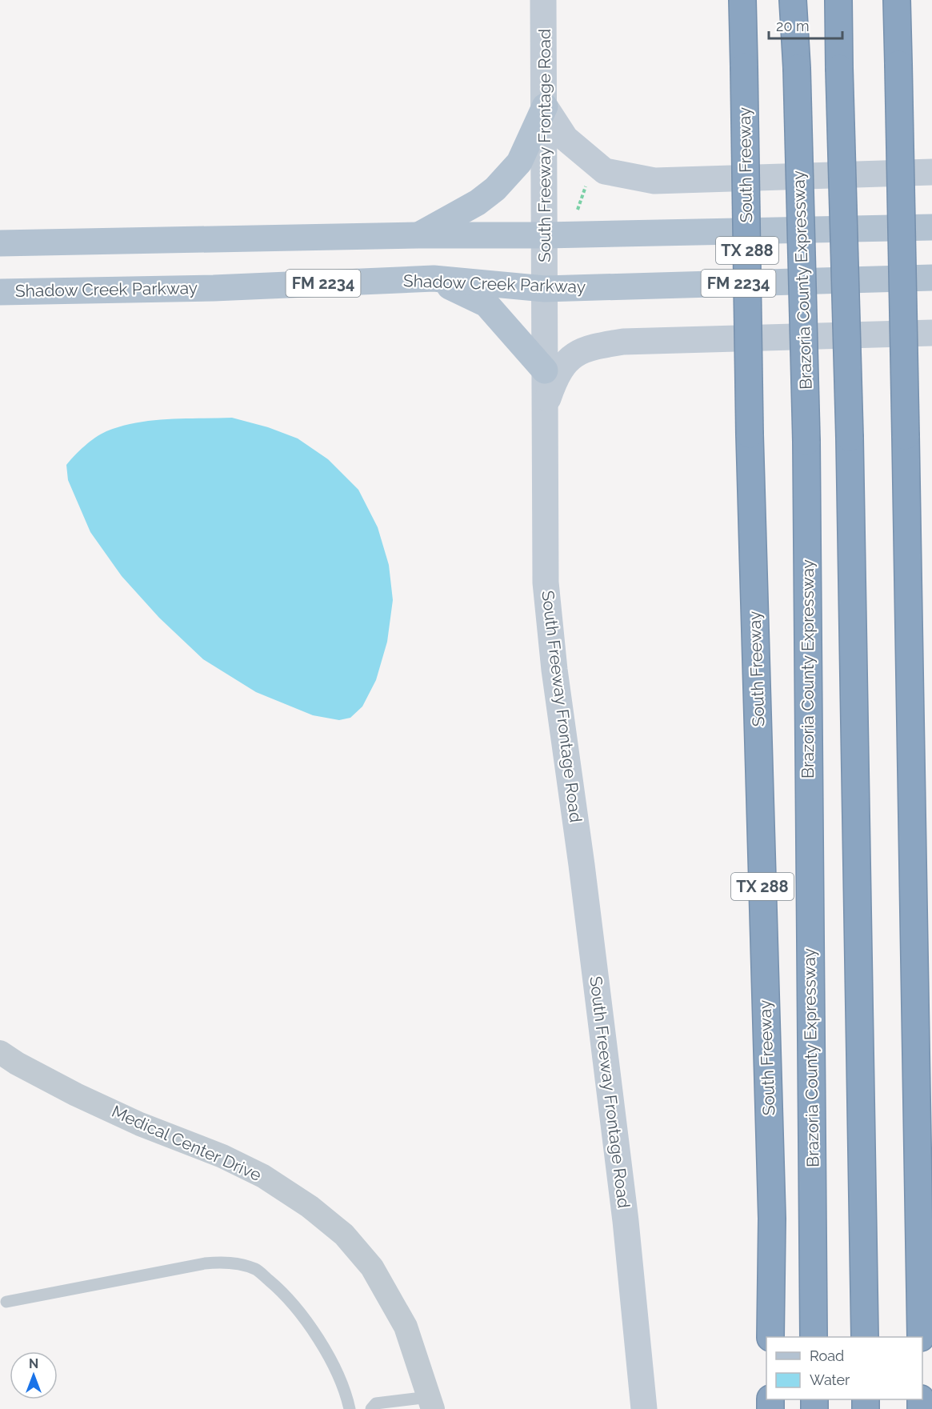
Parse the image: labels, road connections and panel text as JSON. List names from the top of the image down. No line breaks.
{"streets":{"highway":["South Freeway","TX 288","Brazoria County Expressway"],"main road":["South Freeway Frontage Road","FM 2234","Shadow Creek Parkway"],"street":["Medical Center Drive"]},"crossings":[["South Freeway Frontage Road","Shadow Creek Parkway"]],"legend":["Road","Water"],"scale_bar":"20 m","north":"top"}
